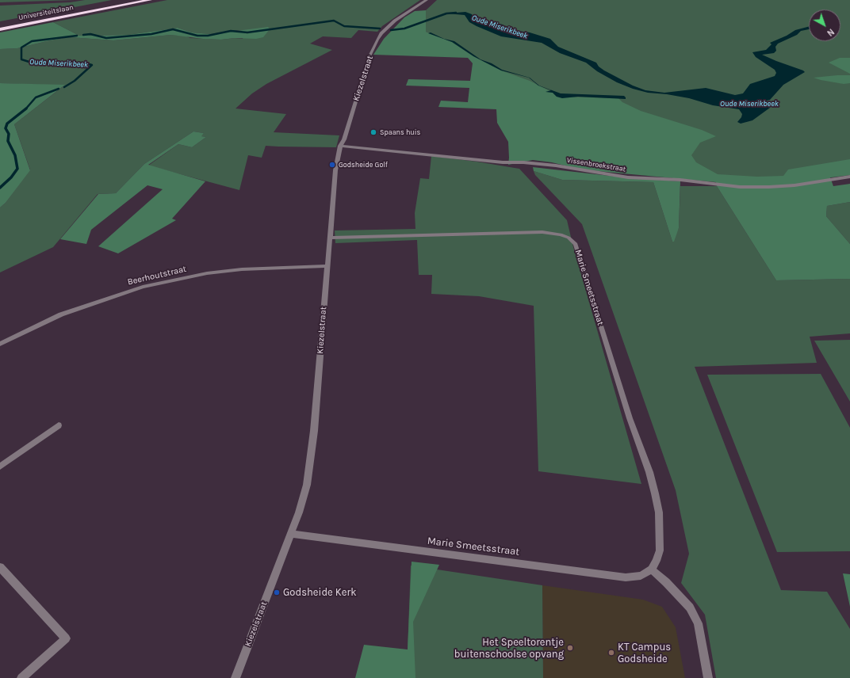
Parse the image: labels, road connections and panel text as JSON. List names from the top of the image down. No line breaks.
{"streets":{"highway":["Universiteitslaan"],"street":["Kiezelstraat","Vissenbroekstraat","Beerhoutstraat","Marie Smeetsstraat"]},"crossings":[["Kiezelstraat","Vissenbroekstraat"],["Kiezelstraat","Beerhoutstraat"],["Kiezelstraat","Marie Smeetsstraat"]],"water":["Oude Miserikbeek"],"places":["Spaans huis","Godsheide Golf","Godsheide Kerk","Het Speeltorentje buitenschoolse opvang","KT Campus Godsheide"],"north":"bottom right"}
